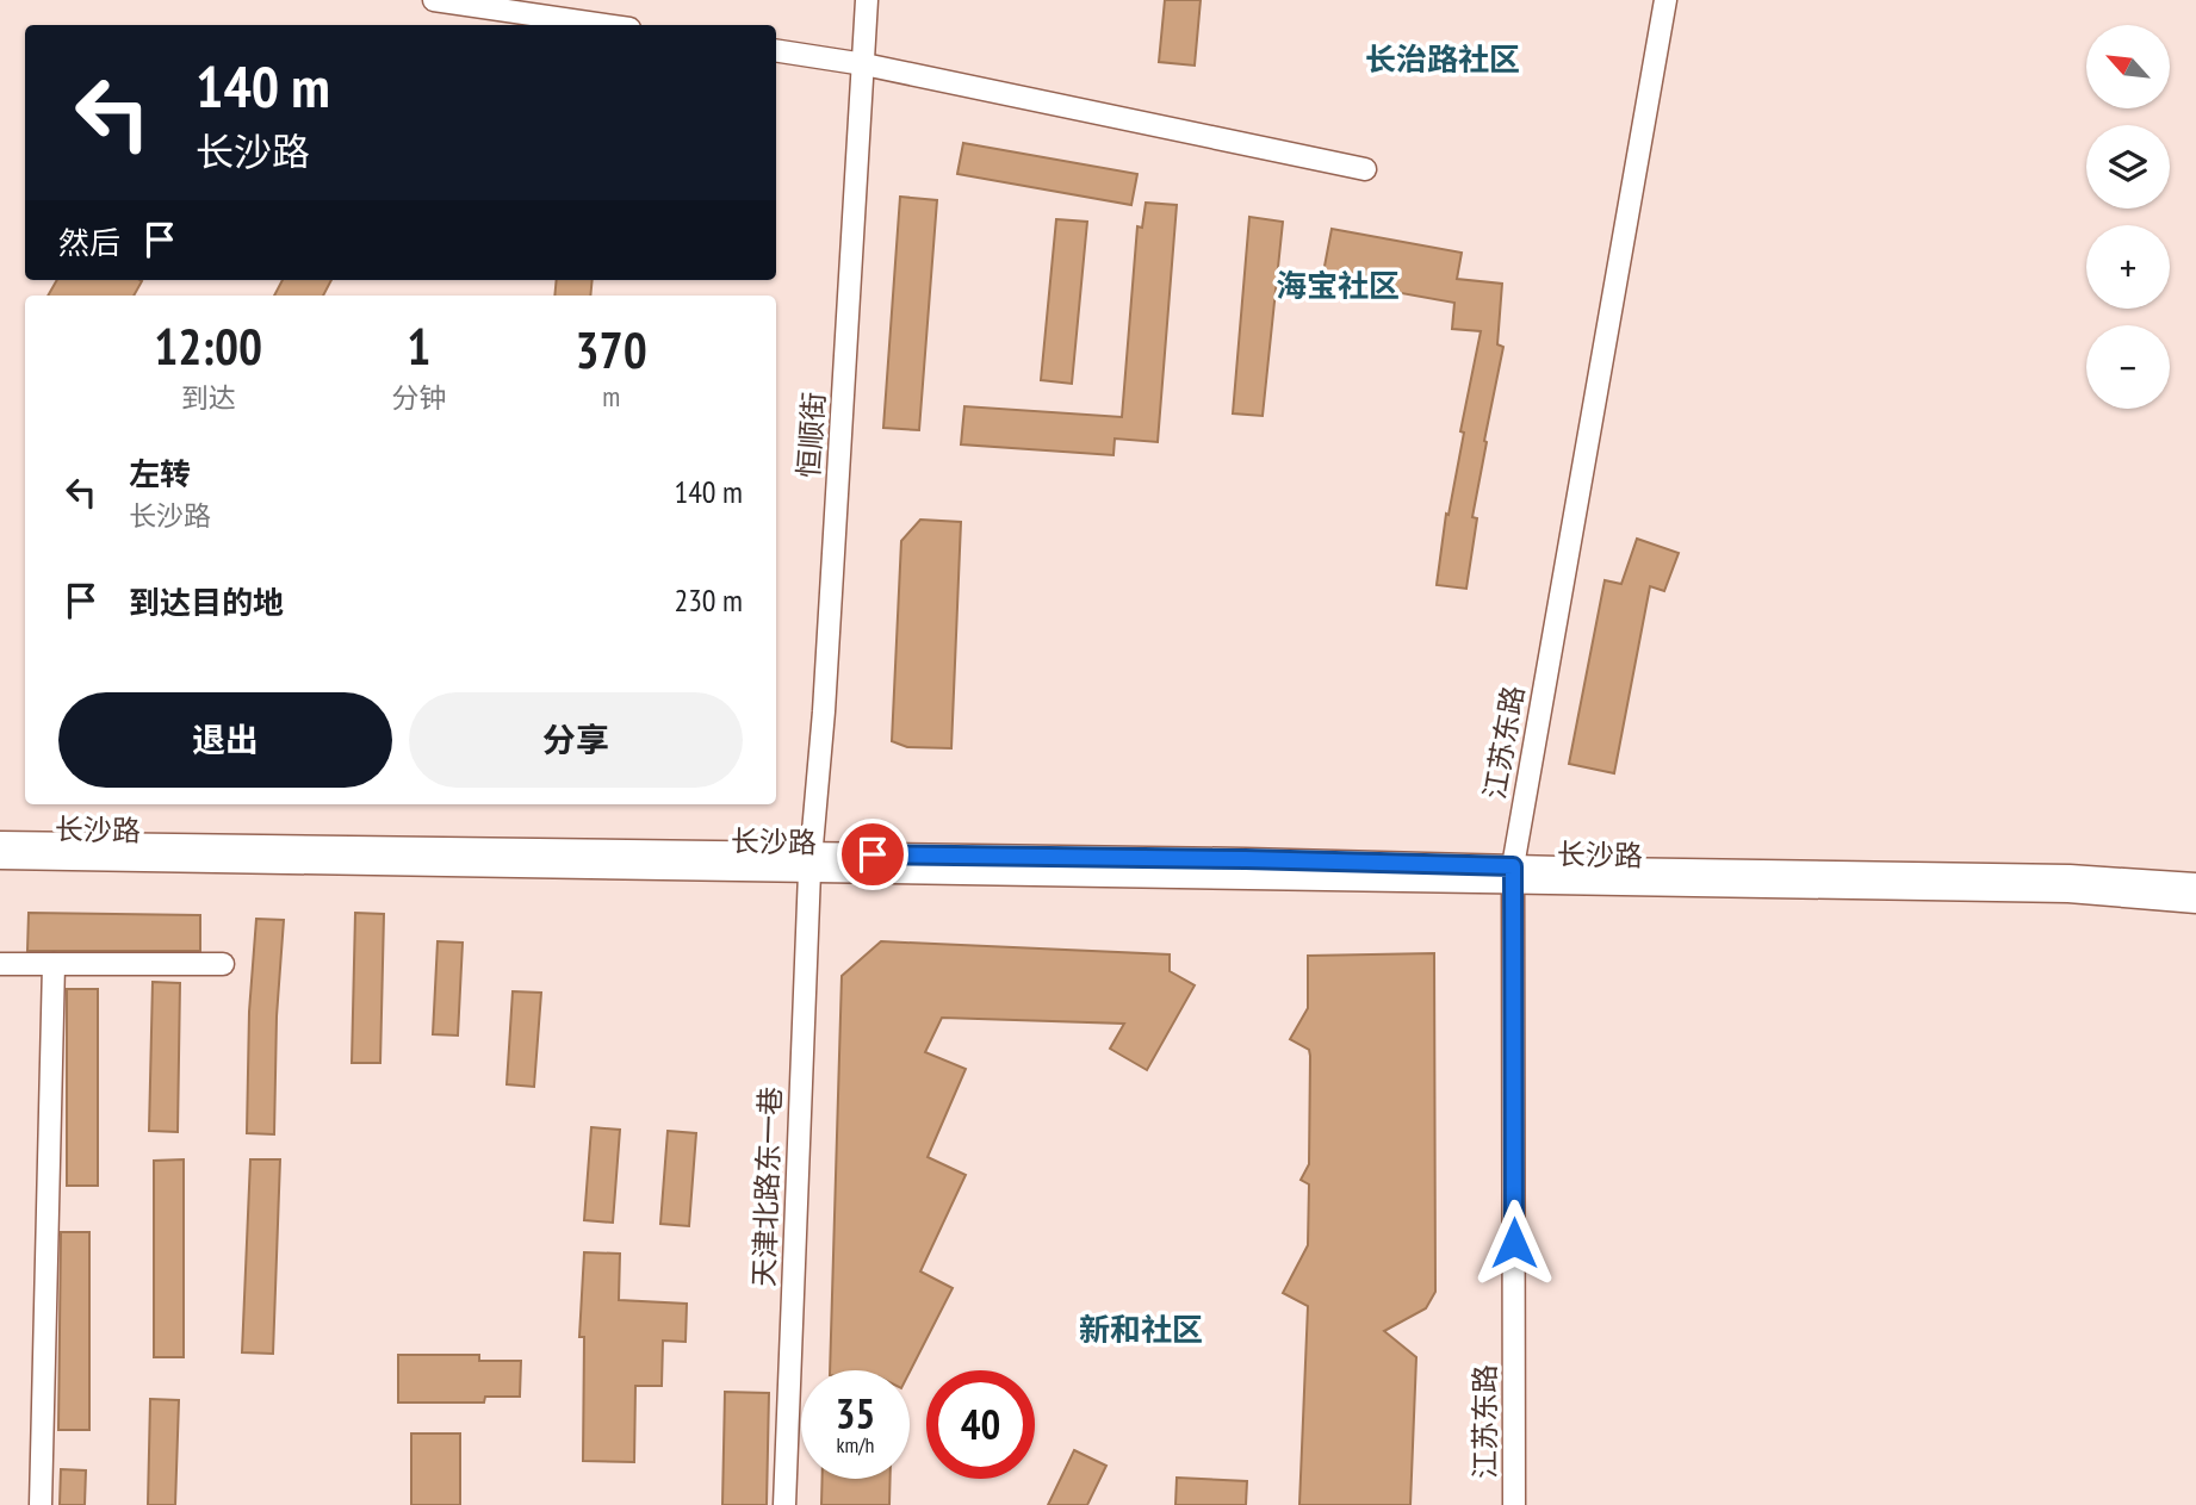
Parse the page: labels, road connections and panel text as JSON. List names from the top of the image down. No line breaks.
{"streets":{"street":["恒顺街","江苏东路","长沙路","天津北路东一巷"]},"crossings":[["恒顺街","长沙路"],["恒顺街","天津北路东一巷"],["江苏东路","长沙路"],["长沙路","天津北路东一巷"]],"districts":["长治路社区","海宝社区","新和社区"],"north":"top left","page":{"map_buttons":["+","−"],"turn":["140 m","长沙路"],"then":"然后","eta":["12:00","到达","1","分钟","370","m"],"list":[{"name":"左转","note":"长沙路","value":"140 m"},{"name":"到达目的地","value":"230 m"}],"buttons":["退出","分享"],"speed":"35 km/h","limit":"40"}}
